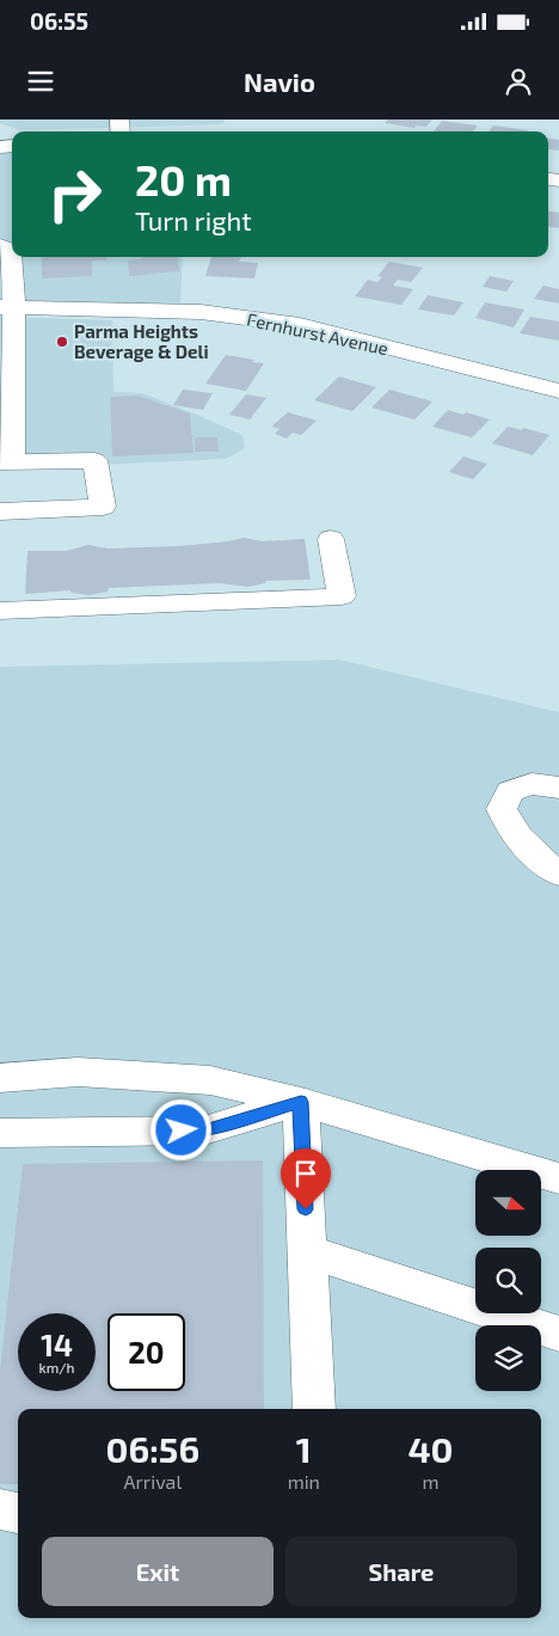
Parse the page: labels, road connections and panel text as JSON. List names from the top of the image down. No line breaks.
{"streets":{"street":["Fernhurst Avenue"]},"places":["Parma Heights Beverage & Deli"],"north":"right","page":{"status":"06:55","header":"Navio","turn":["20 m","Turn right"],"speed":"14 km/h","limit":"20","eta":["06:56","Arrival","1","min","40","m"],"buttons":["Exit","Share"]}}
